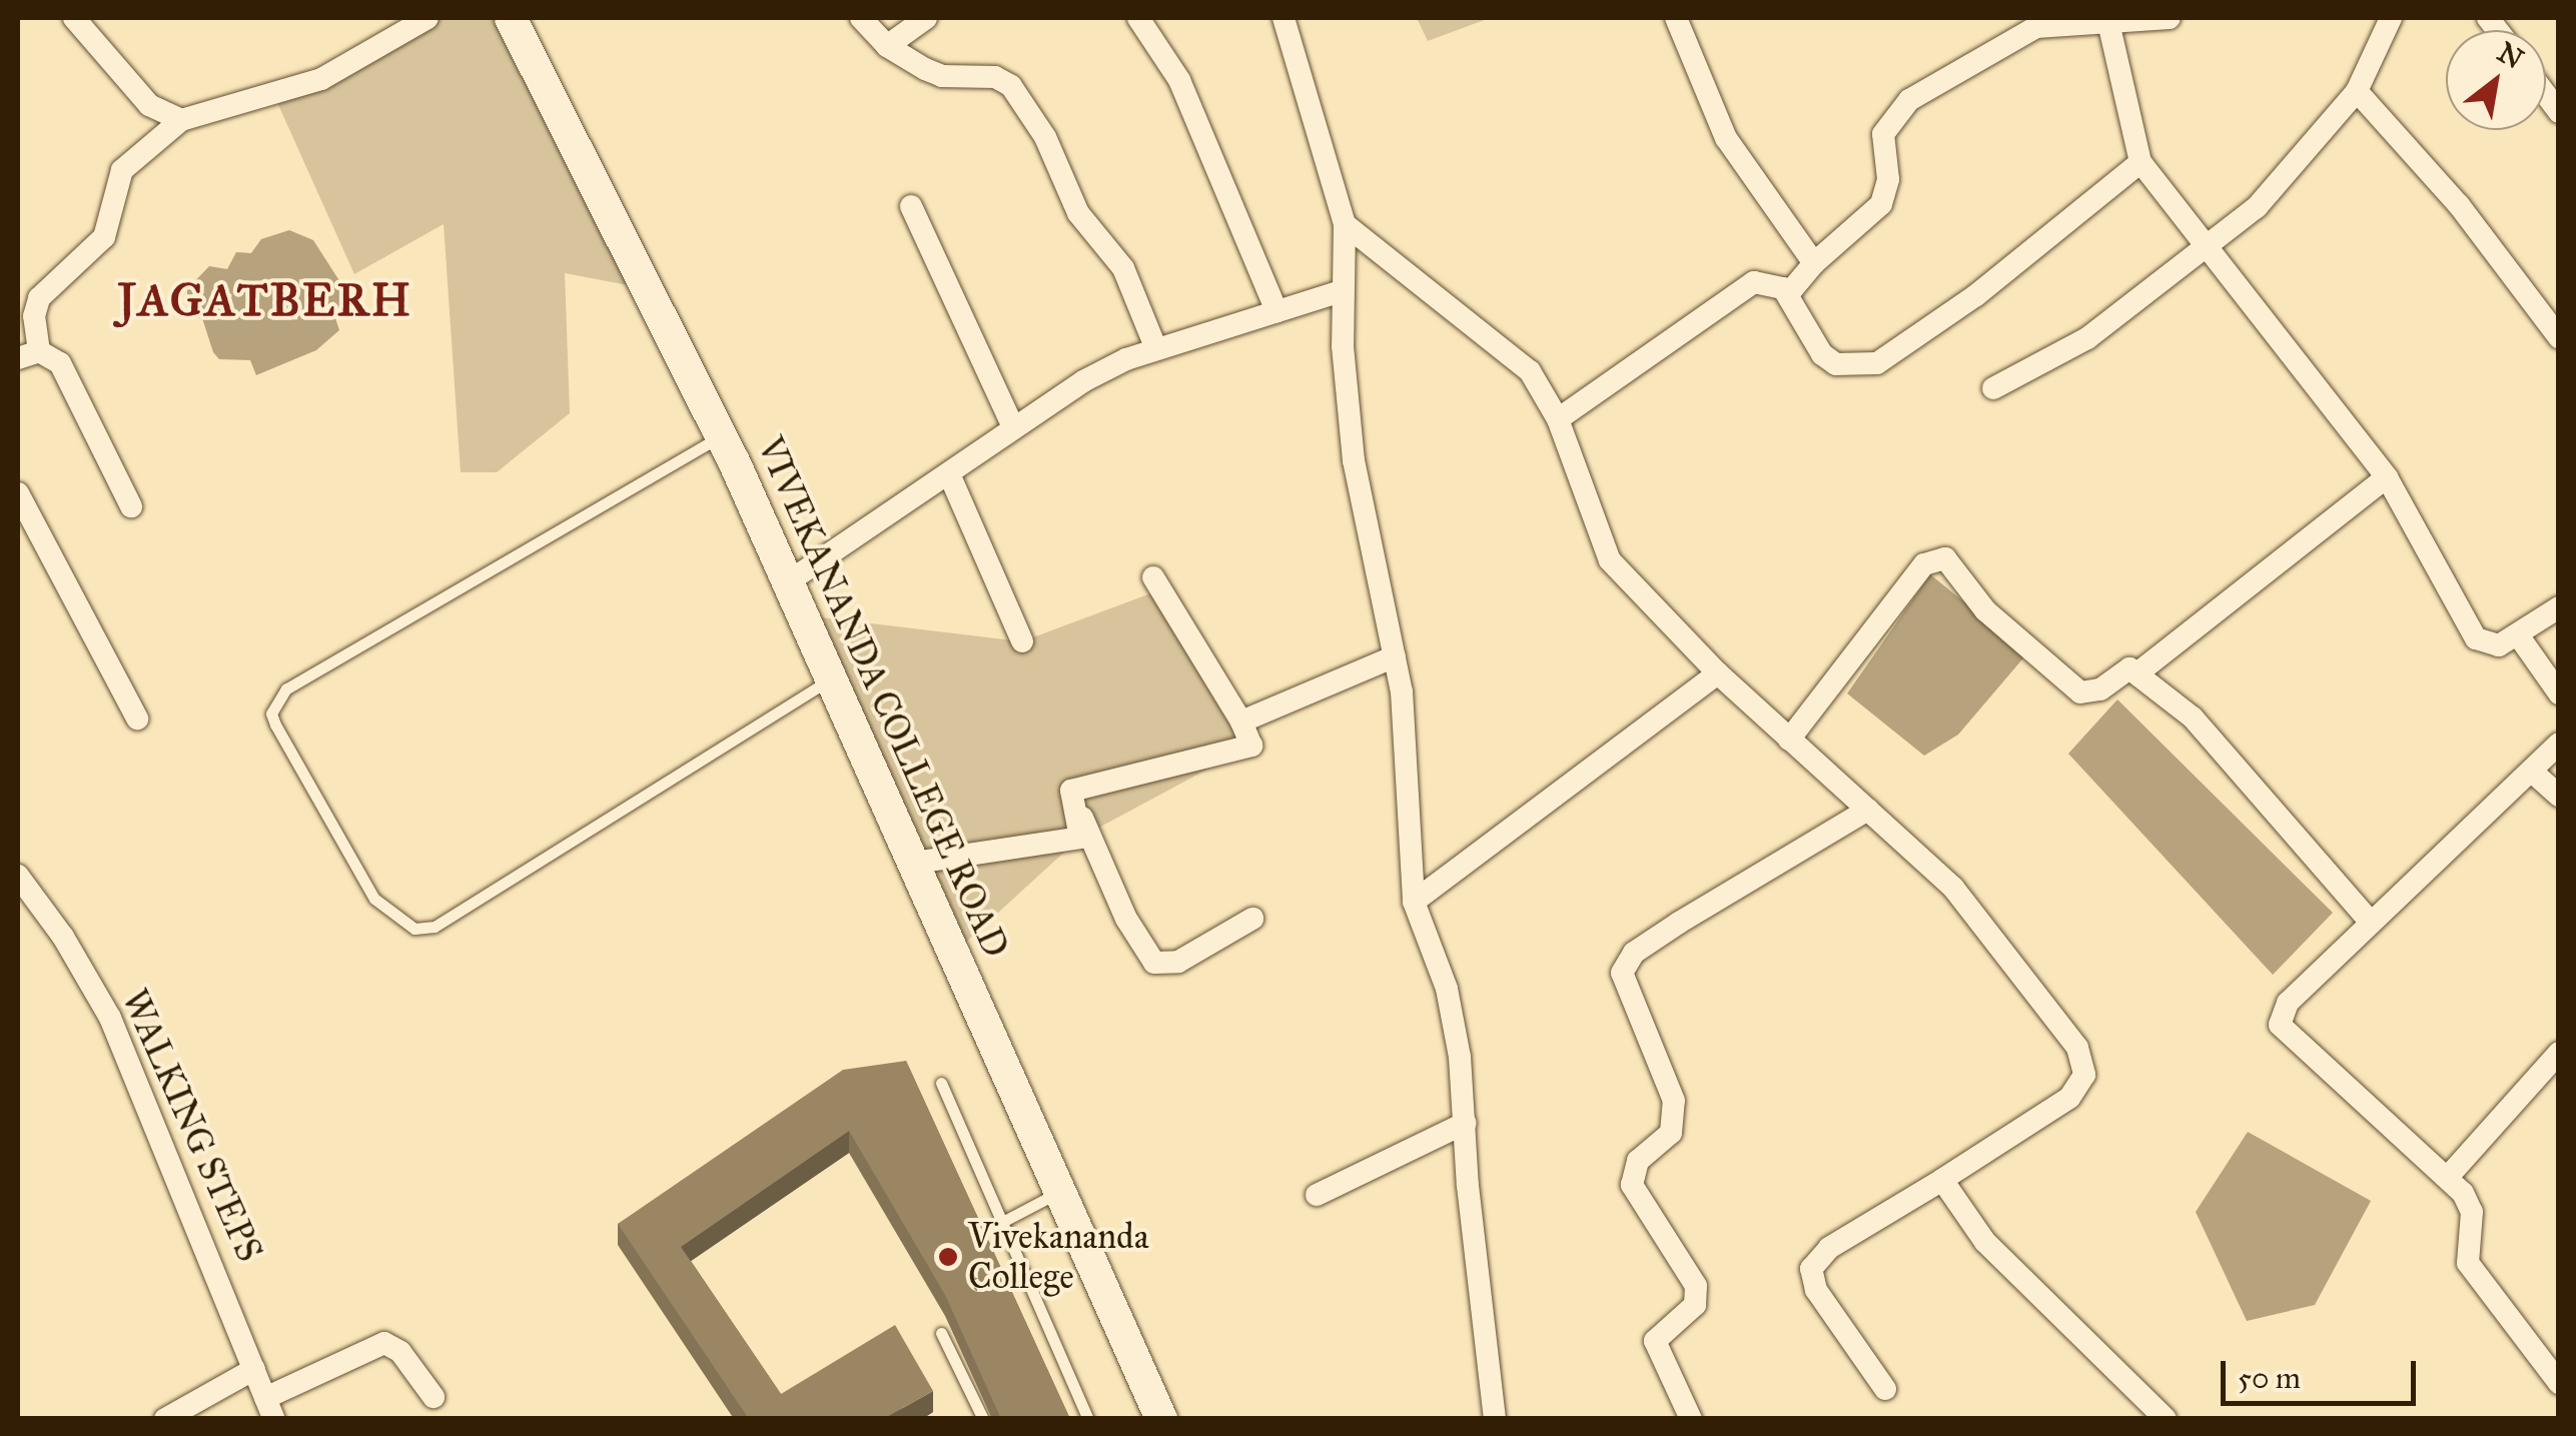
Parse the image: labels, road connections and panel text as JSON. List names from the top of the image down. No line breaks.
{"streets":{"street":["VIVEKANANDA COLLEGE ROAD","WALKING STEPS"]},"districts":["JAGATBERH"],"places":["Vivekananda College"],"scale_bar":"50 m","north":"top right"}
